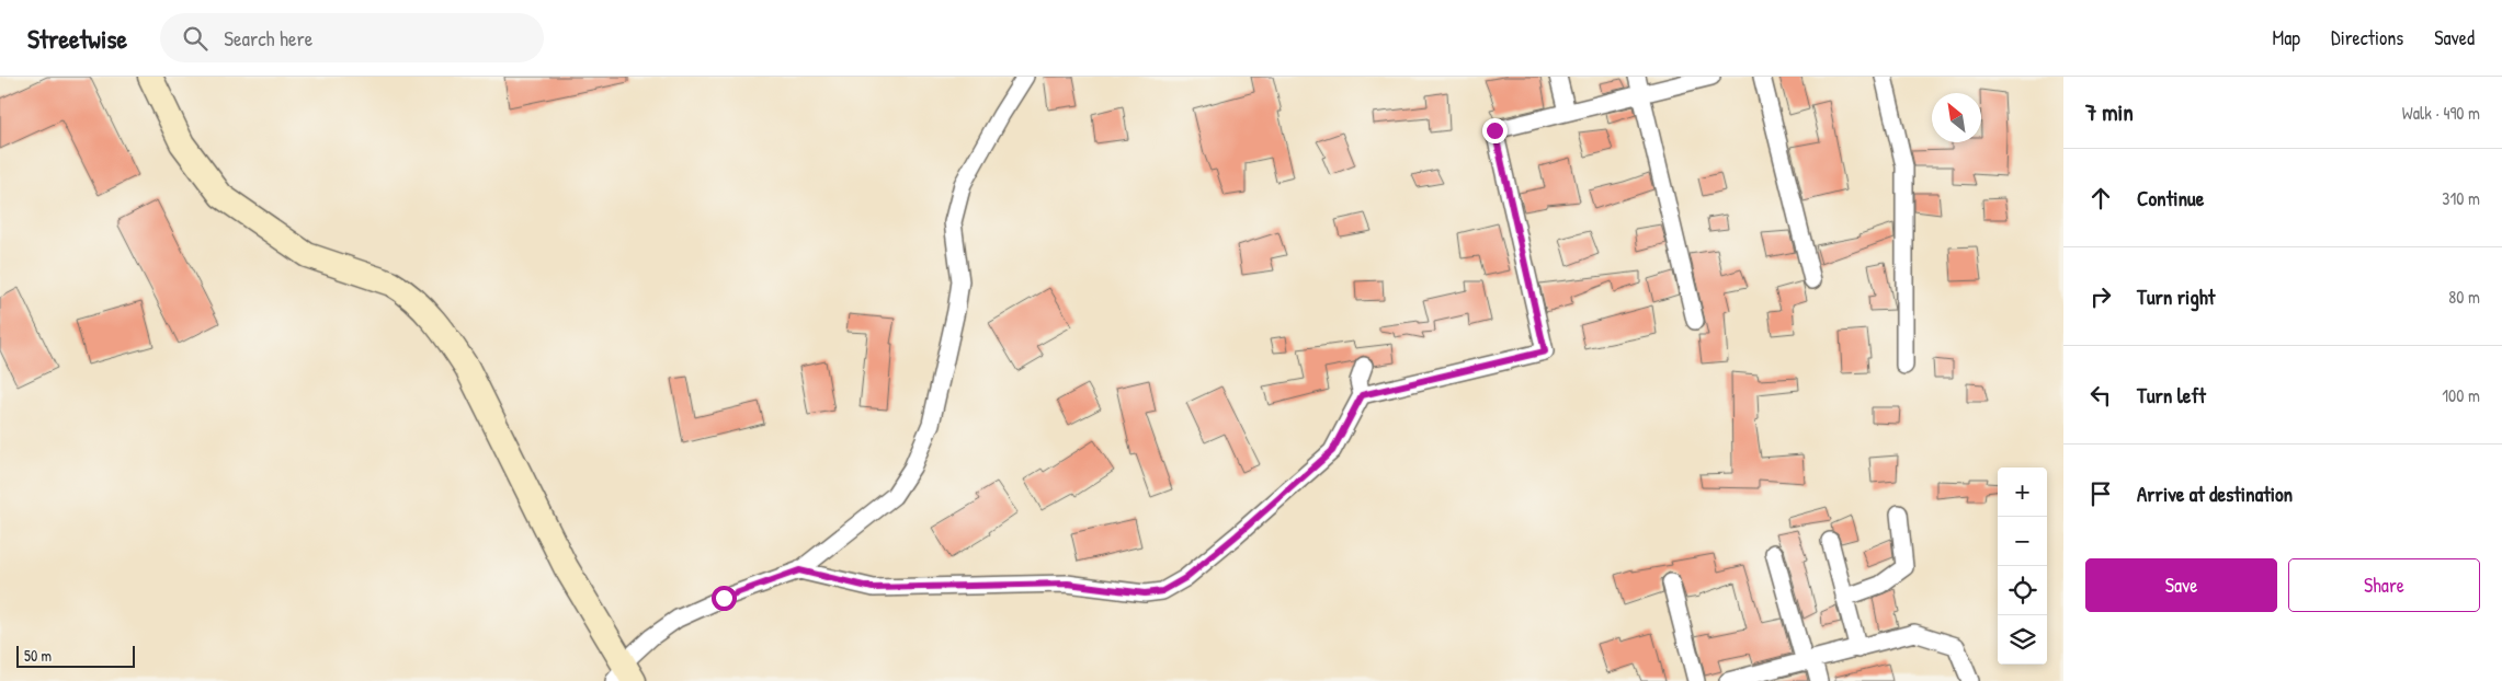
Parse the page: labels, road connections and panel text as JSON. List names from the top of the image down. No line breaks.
{"scale_bar":"50 m","north":"top left","page":{"header":"Streetwise","search":"Search here","nav":["Map","Directions","Saved"],"heading":["7 min","Walk · 490 m"],"list":[["Continue","310 m"],["Turn right","80 m"],["Turn left","100 m"],"Arrive at destination"],"map_buttons":["+","−"],"buttons":["Save","Share"],"scale":"50 m"}}
